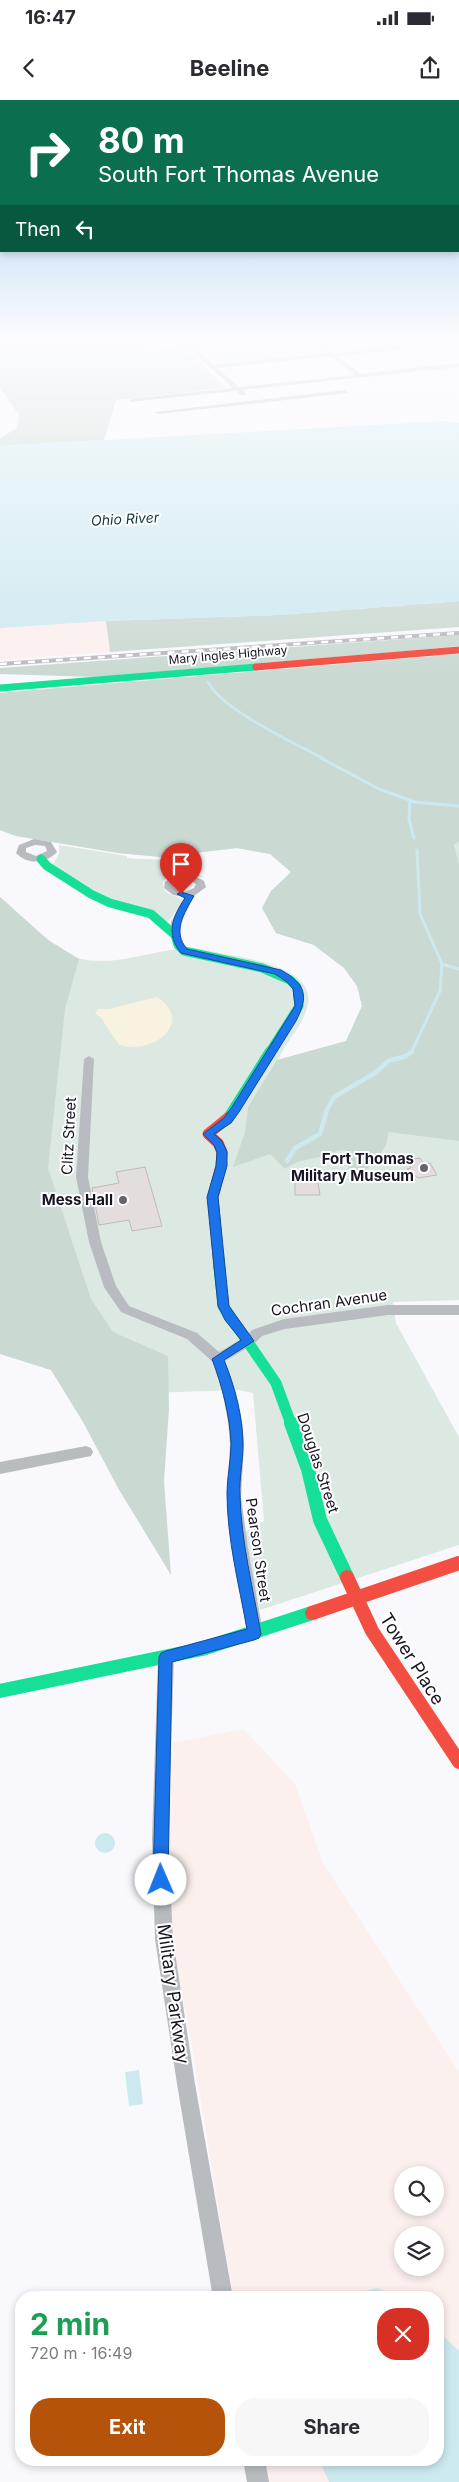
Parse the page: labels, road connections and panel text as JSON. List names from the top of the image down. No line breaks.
{"streets":{"street":["Mary Ingles Highway","Clitz Street","Cochran Avenue","Douglas Street","Pearson Street","Tower Place","Military Parkway"]},"crossings":[["Clitz Street","Pearson Street"],["Cochran Avenue","Douglas Street"],["Douglas Street","Tower Place"]],"water":["Ohio River"],"places":["Fort Thomas Military Museum","Mess Hall"],"page":{"status":"16:47","header":"Beeline","turn":["80 m","South Fort Thomas Avenue"],"then":"Then","heading":["2 min","720 m · 16:49"],"buttons":["Exit","Share"]}}
